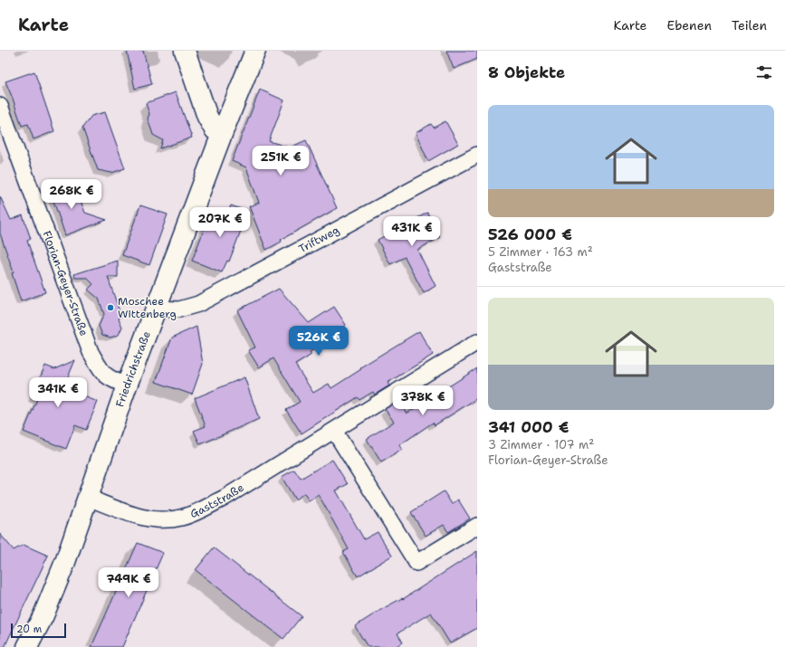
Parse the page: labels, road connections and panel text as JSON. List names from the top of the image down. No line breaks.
{"streets":{"street":["Triftweg","Florian-Geyer-Straße","Friedrichstraße","Gaststraße"]},"crossings":[["Triftweg","Friedrichstraße"],["Florian-Geyer-Straße","Friedrichstraße"],["Friedrichstraße","Gaststraße"]],"places":["Moschee Wittenberg"],"scale_bar":"20 m","page":{"header":"Karte","nav":["Karte","Ebenen","Teilen"],"heading":"8 Objekte","list":[{"name":"526 000 €","note":"5 Zimmer · 163 m² · Gaststraße"},{"name":"341 000 €","note":"3 Zimmer · 107 m² · Florian-Geyer-Straße"}],"price":["251K €","268K €","207K €","431K €","526K €","341K €","378K €","749K €"],"scale":"20 m"}}
